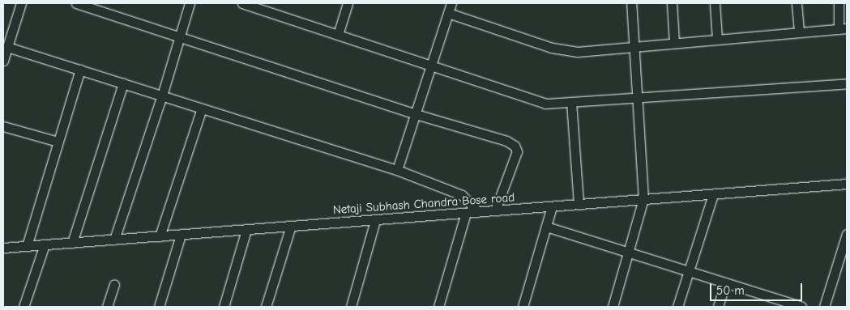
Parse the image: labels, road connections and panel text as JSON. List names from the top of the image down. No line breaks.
{"streets":{"street":["Netaji Subhash Chandra Bose road"]},"scale_bar":"50 m"}
